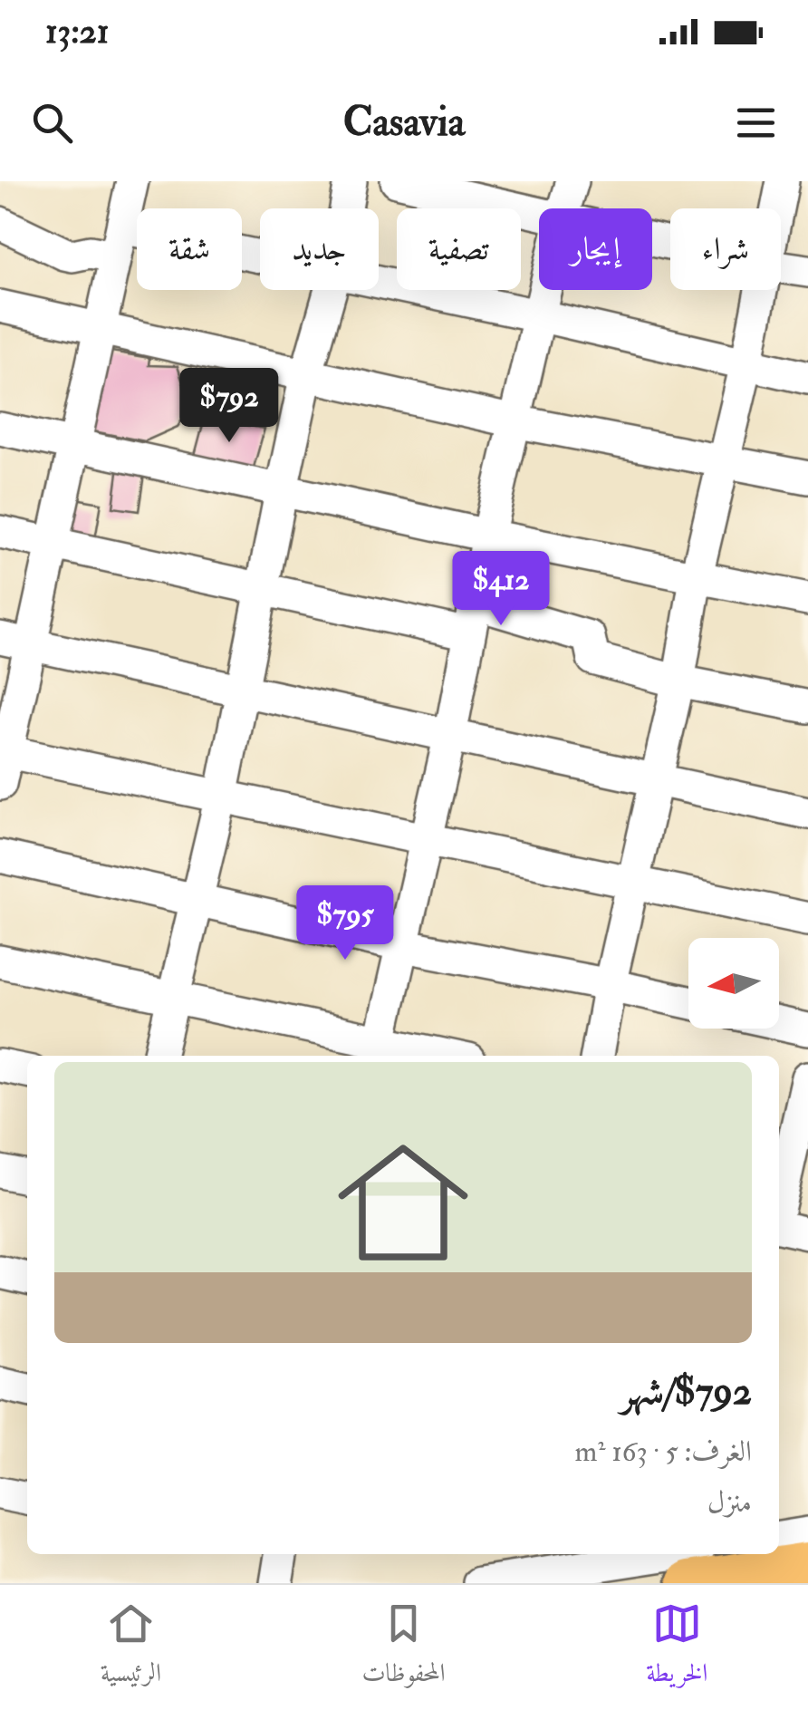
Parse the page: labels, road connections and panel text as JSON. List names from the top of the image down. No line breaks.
{"north":"left","page":{"status":"13:21","header":"Casavia","chip":["شراء","إيجار","تصفية","جديد","شقة"],"price":["$792","$412","$795"],"list":[{"name":"$792/شهر","note":"الغرف: 5 · 163 m² · منزل"}],"tabs":["الخريطة","المحفوظات","الرئيسية"]}}
